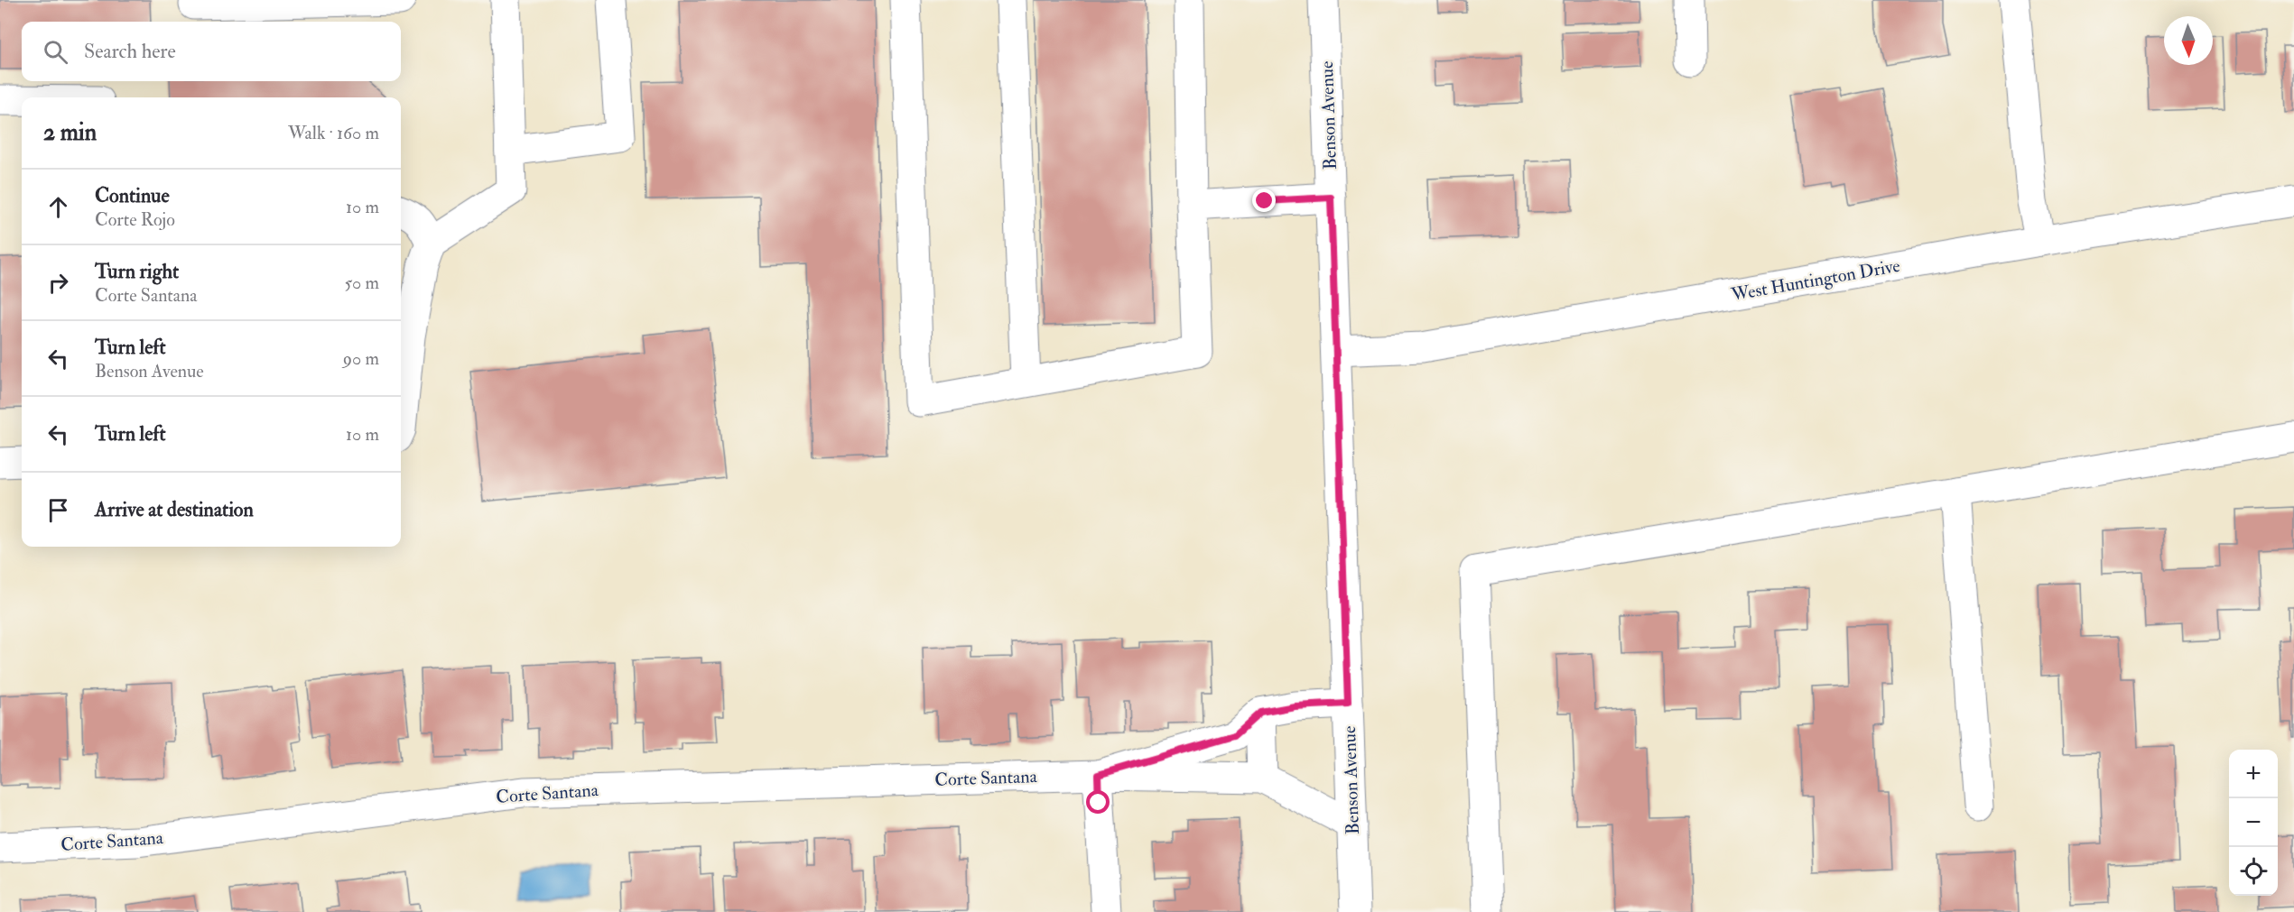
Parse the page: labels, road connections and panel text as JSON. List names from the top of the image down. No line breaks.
{"streets":{"street":["Benson Avenue","West Huntington Drive","Corte Santana"]},"crossings":[["Benson Avenue","West Huntington Drive"],["Benson Avenue","Corte Santana"]],"north":"bottom","page":{"search":"Search here","heading":["2 min","Walk · 160 m"],"list":[["Continue","Corte Rojo","10 m"],["Turn right","Corte Santana","50 m"],["Turn left","Benson Avenue","90 m"],["Turn left","10 m"],"Arrive at destination"],"map_buttons":["+","−"]}}
